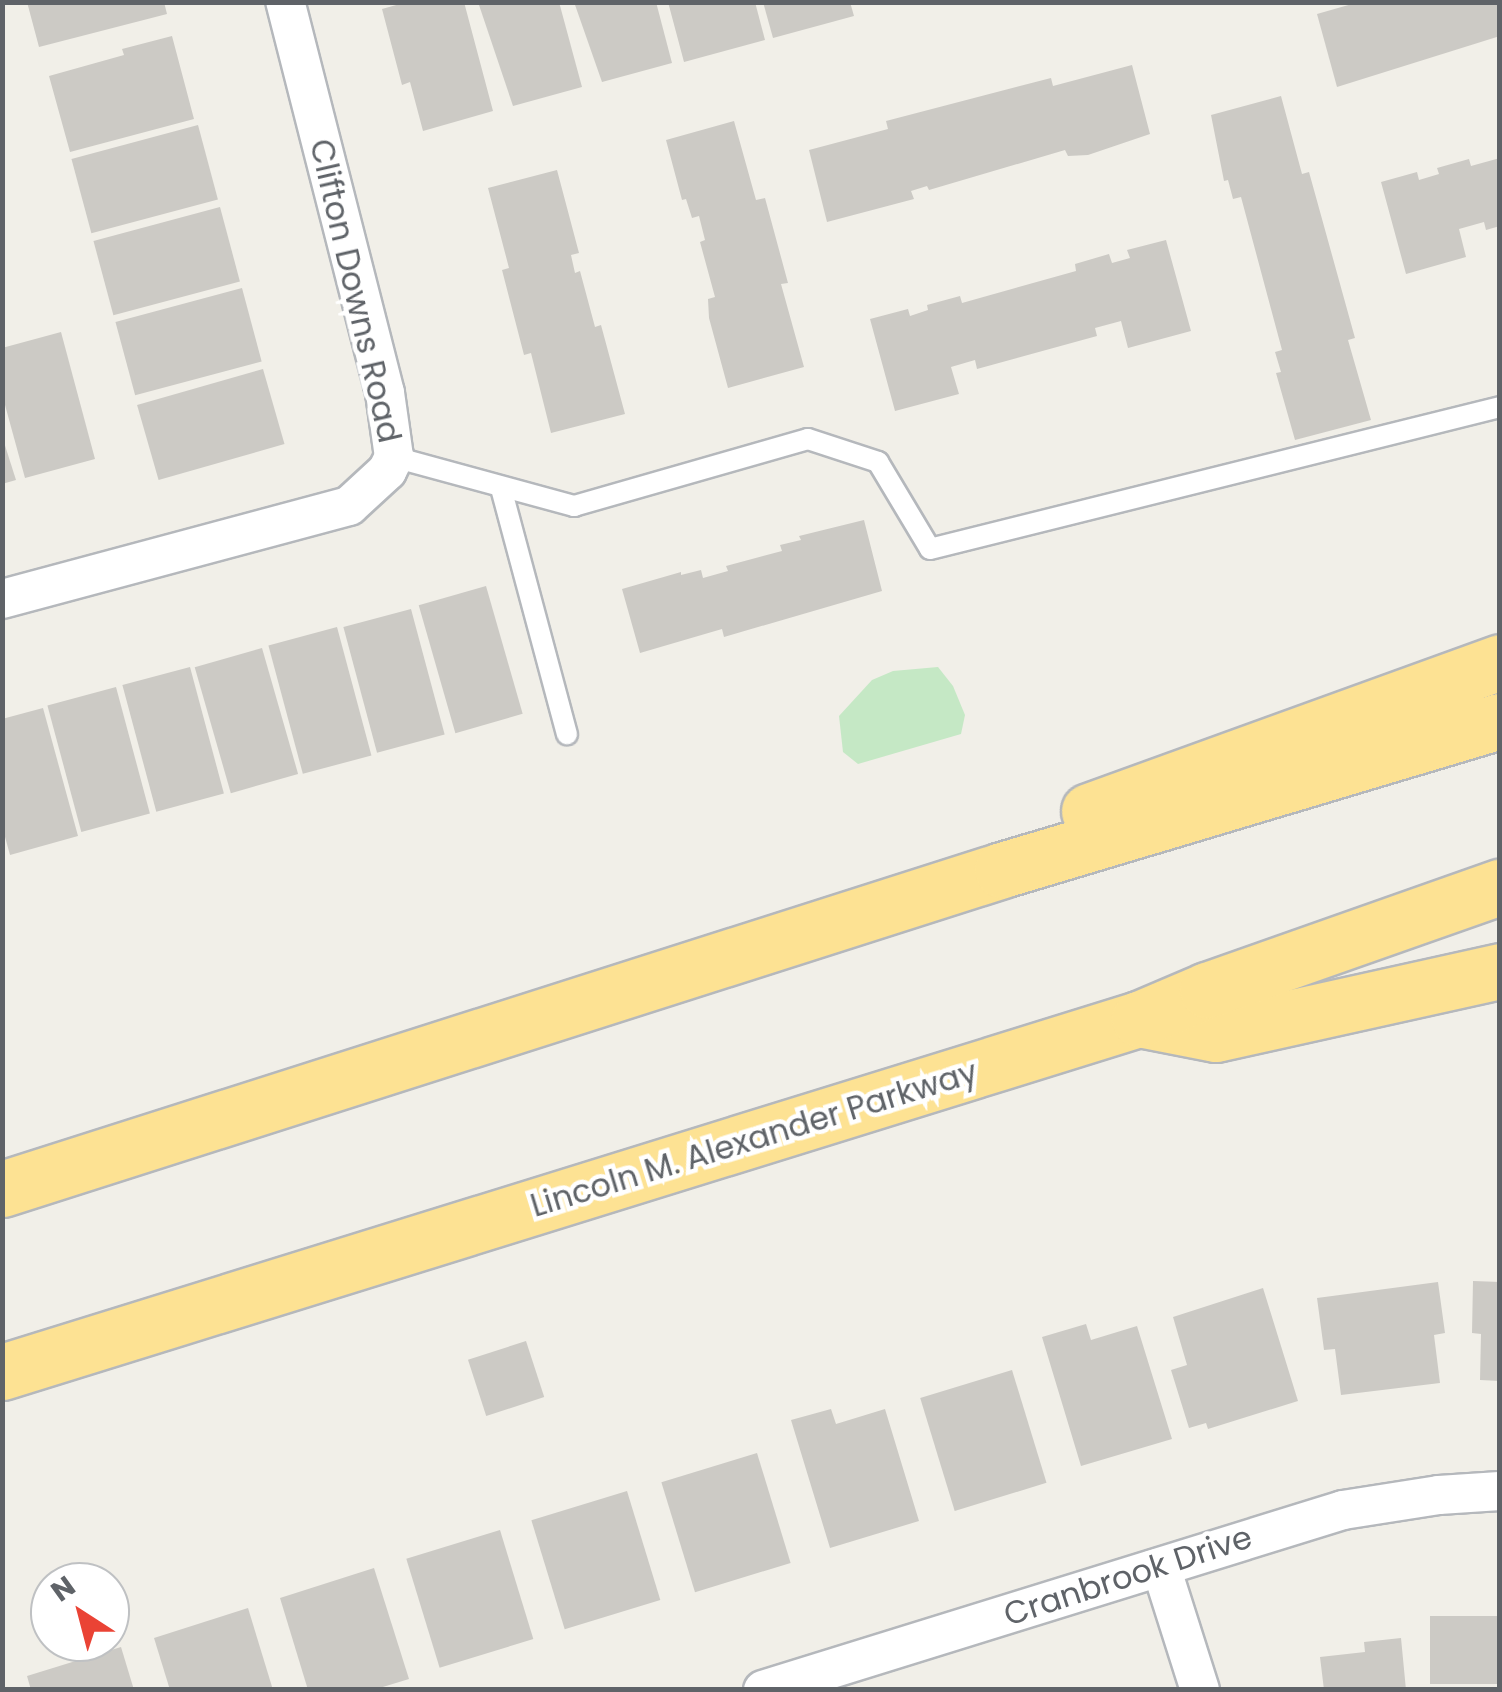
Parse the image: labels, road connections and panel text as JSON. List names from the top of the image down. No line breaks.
{"streets":{"highway":["Lincoln M. Alexander Parkway"],"street":["Clifton Downs Road","Cranbrook Drive"]},"north":"top left"}
